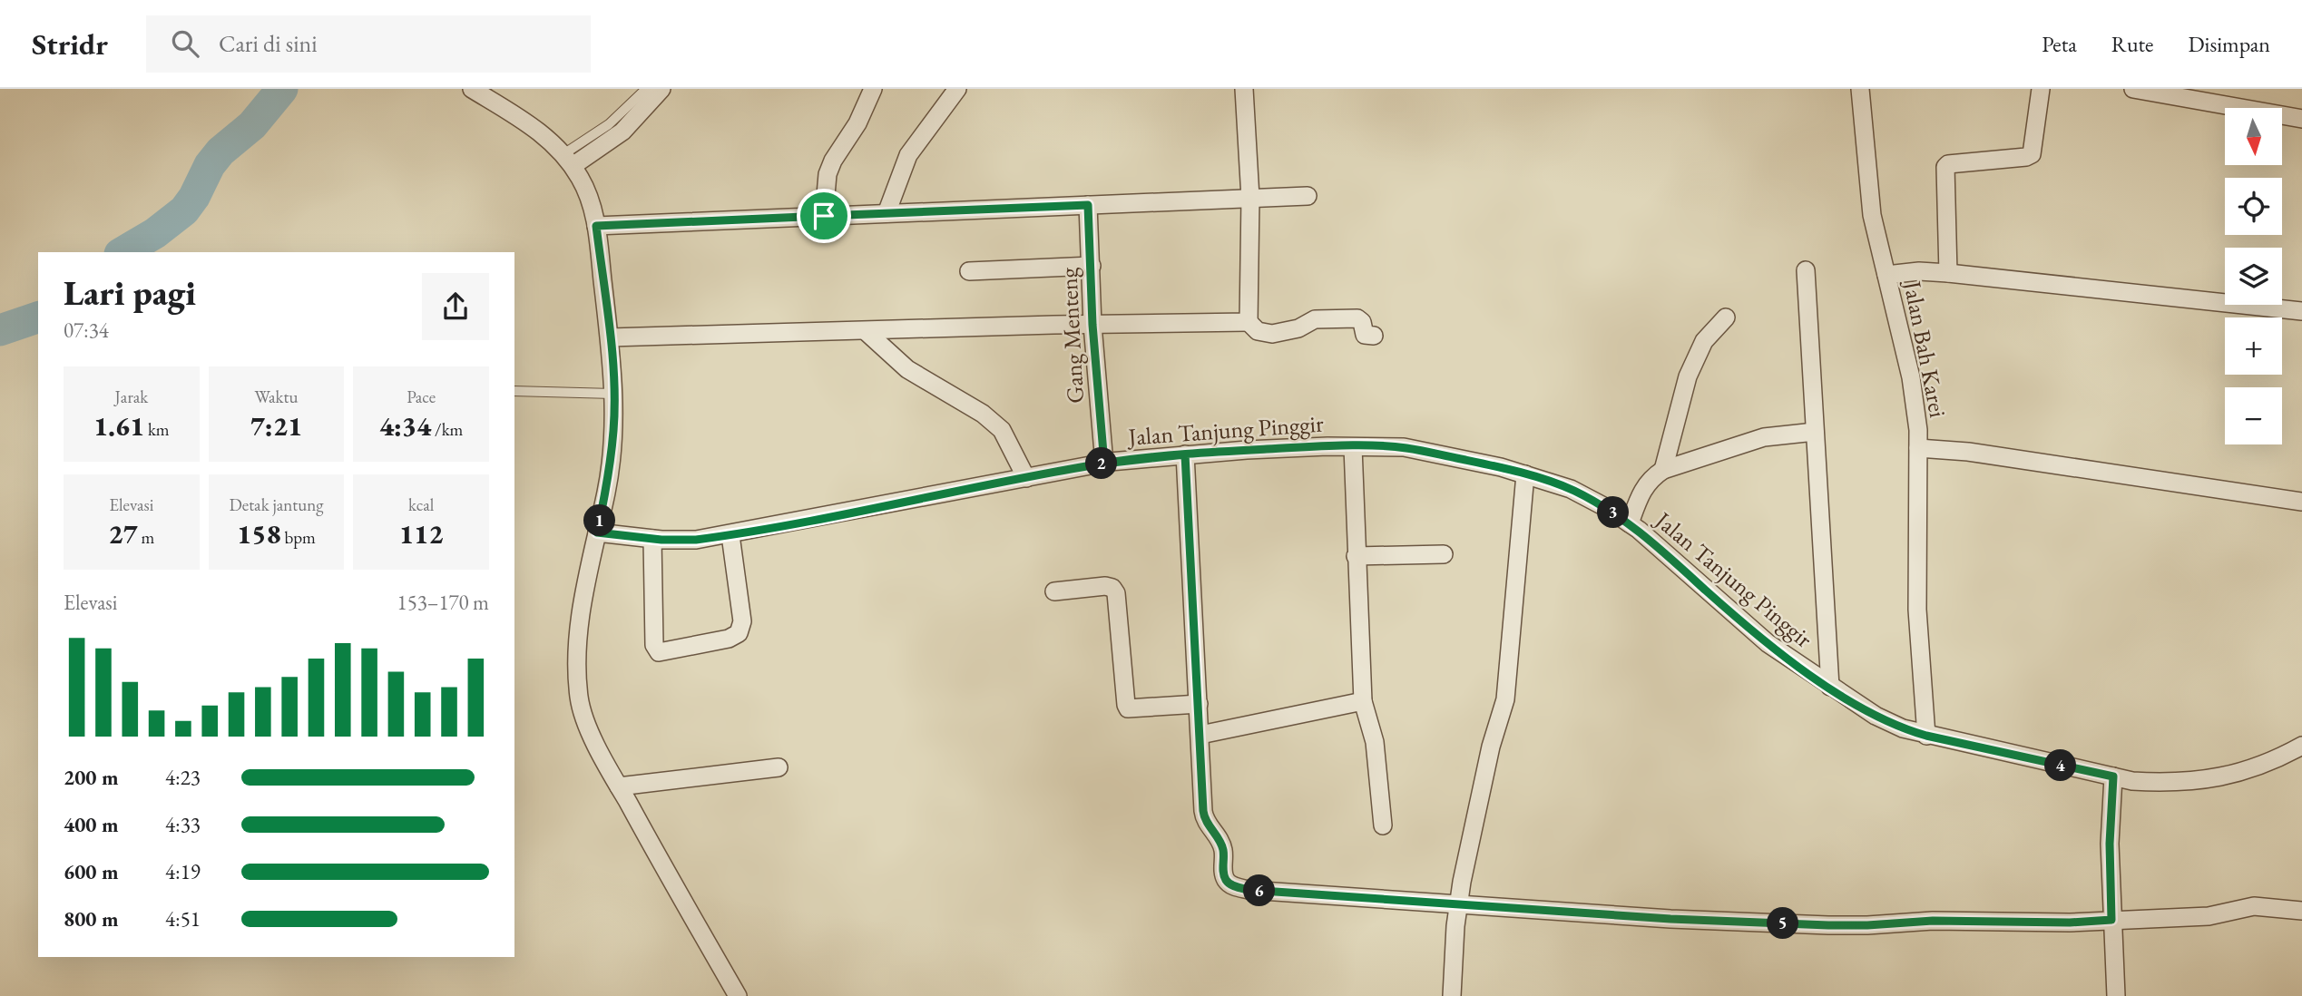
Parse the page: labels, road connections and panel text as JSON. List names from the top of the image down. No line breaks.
{"streets":{"street":["Gang Menteng","Jalan Bah Karei","Jalan Tanjung Pinggir"]},"crossings":[["Gang Menteng","Jalan Tanjung Pinggir"],["Jalan Bah Karei","Jalan Tanjung Pinggir"]],"north":"bottom","page":{"header":"Stridr","search":"Cari di sini","nav":["Peta","Rute","Disimpan"],"map_buttons":["+","−"],"heading":["Lari pagi","07:34"],"stats":[["Jarak","1.61 km"],["Waktu","7:21"],["Pace","4:34 /km"],["Elevasi","27 m"],["Detak jantung","158 bpm"],["kcal","112"]],"pins":["2","3","1","4","6","5"],"chart":["Elevasi","153–170 m"],"list":[{"name":"200 m","note":"4:23"},{"name":"400 m","note":"4:33"},{"name":"600 m","note":"4:19"},{"name":"800 m","note":"4:51"}]}}
